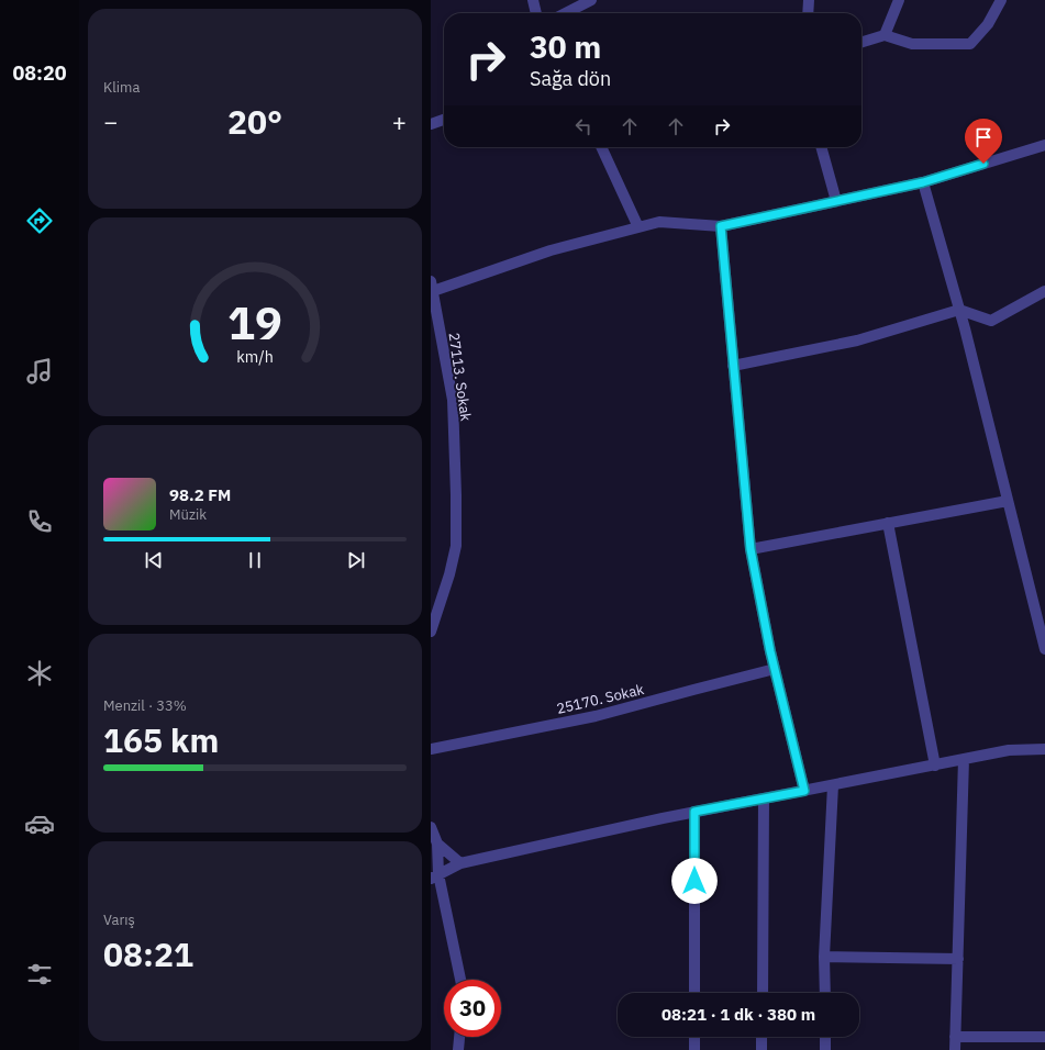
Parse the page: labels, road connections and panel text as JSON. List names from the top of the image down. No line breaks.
{"streets":{"street":["27113. Sokak","25170. Sokak"]},"page":{"tabs":"08:20","tile":["Klima",["Menzil · 33%","165 km"],["Varış","08:21"]],"turn":["30 m","Sağa dön"],"heat":["−","20°","+"],"song":["98.2 FM","Müzik"],"limit":"30","trip":"08:21 · 1 dk · 380 m","gauge":["19","km/h"]}}
